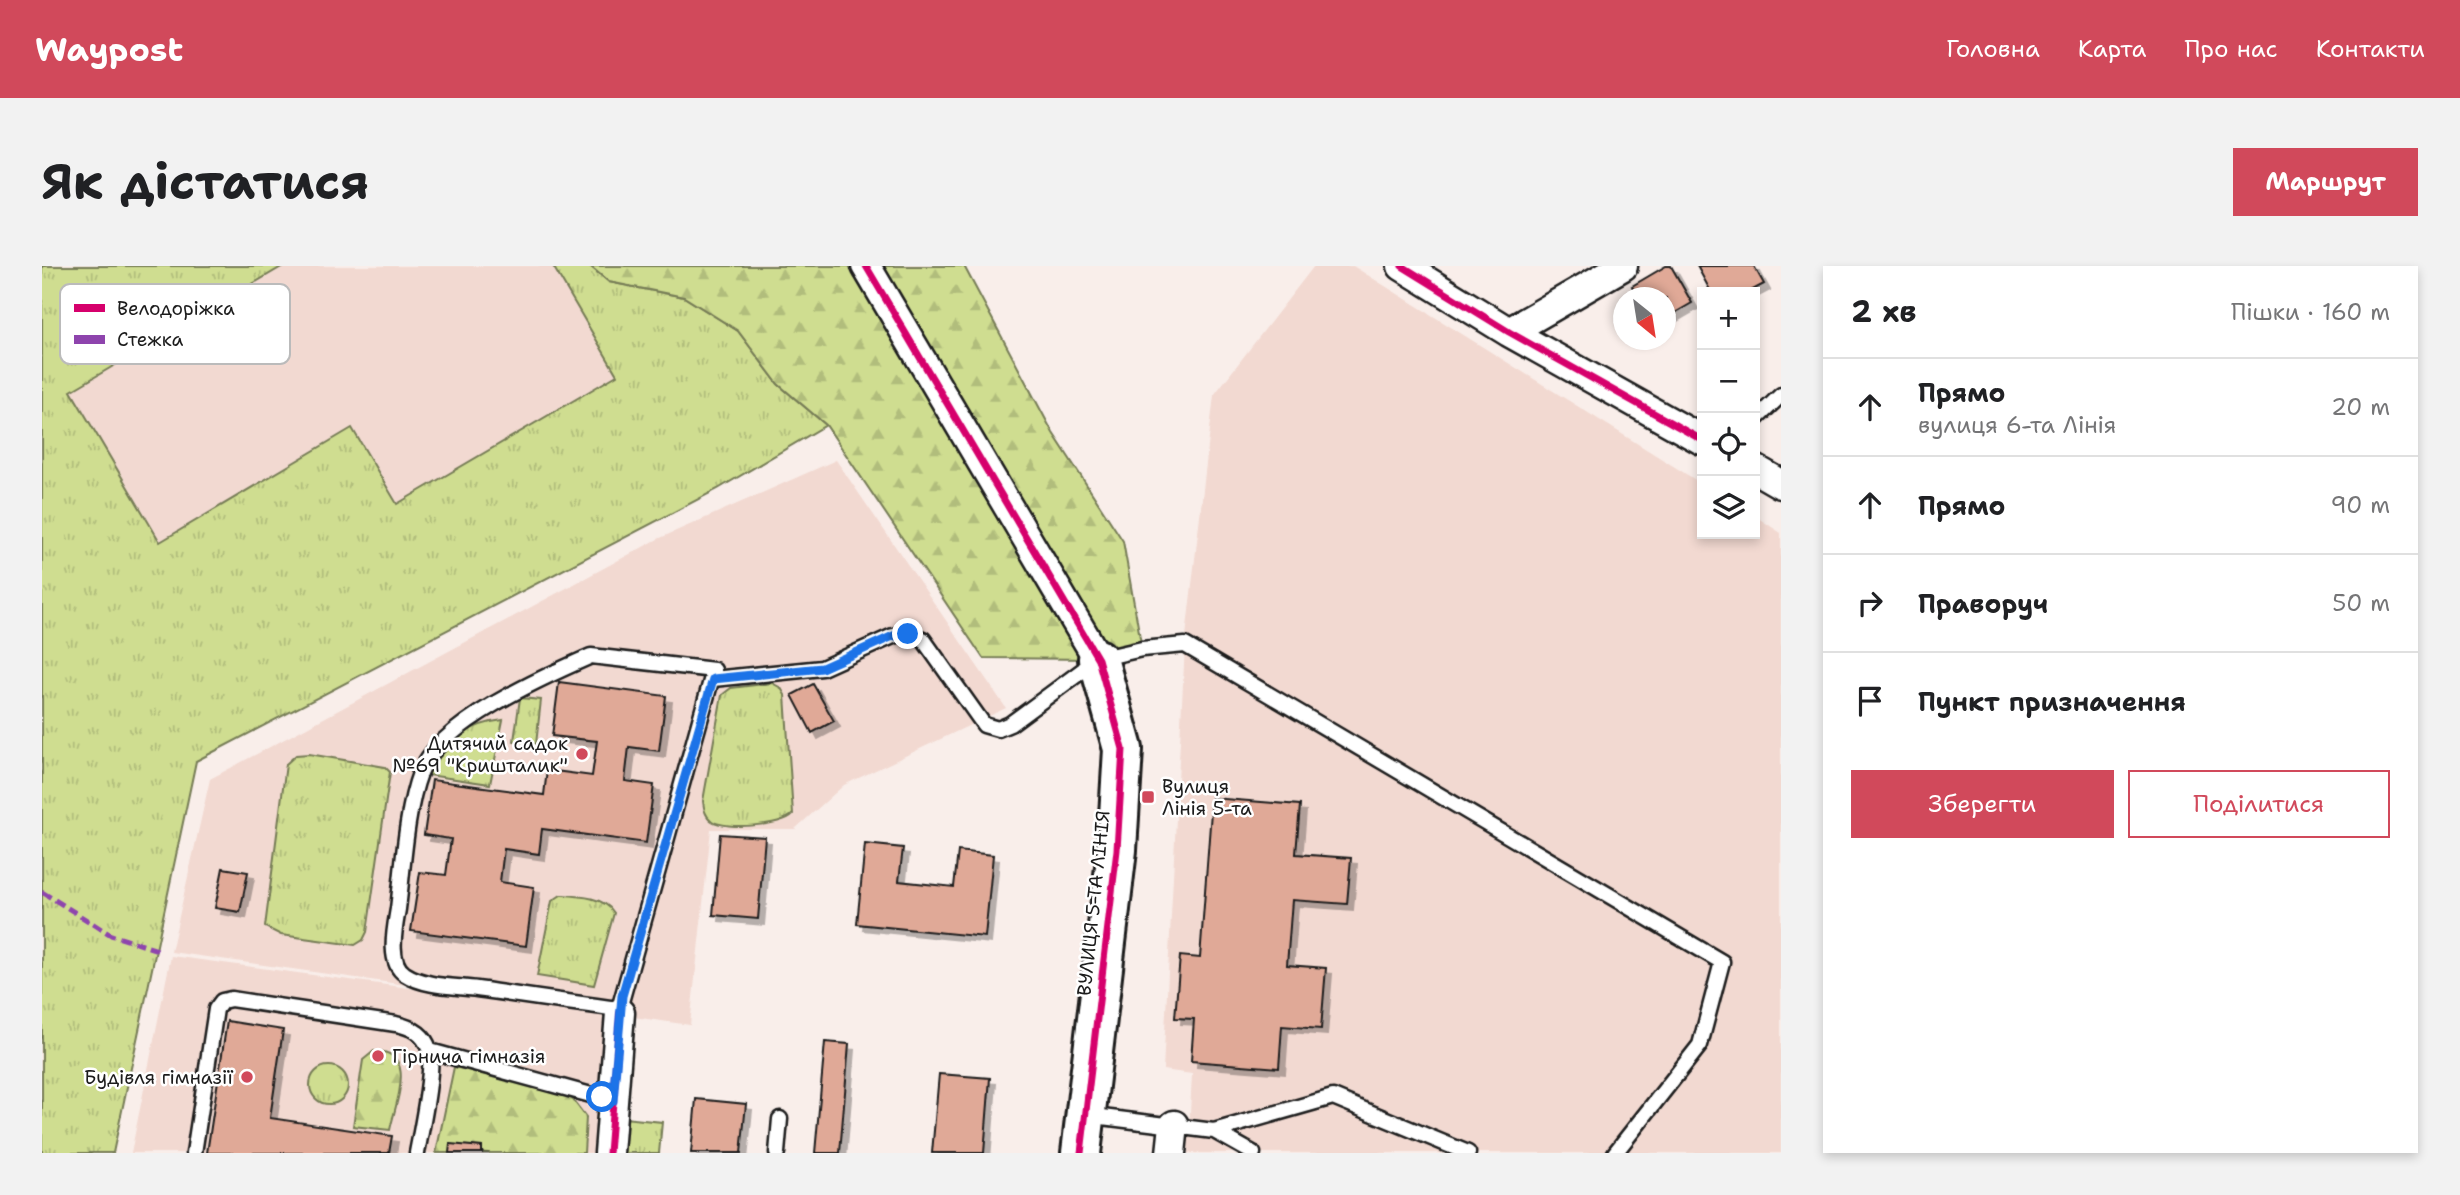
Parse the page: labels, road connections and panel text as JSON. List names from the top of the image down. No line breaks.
{"streets":{"street":["ВУЛИЦЯ 5-ТА ЛІНІЯ"]},"places":{"other":["Дитячий садок №69 \"Кришталик\"","Гірнича гімназія","Будівля гімназії"],"transit":["Вулиця Лінія 5-та"]},"legend":["Велодоріжка","Стежка"],"north":"bottom right","page":{"header":"Waypost","nav":["Головна","Карта","Про нас","Контакти"],"buttons":["Маршрут",["Зберегти","Поділитися"]],"title":"Як дістатися","heading":["2 хв","Пішки · 160 m"],"map_buttons":["+","−"],"list":[["Прямо","вулиця 6-та Лінія","20 m"],["Прямо","90 m"],["Праворуч","50 m"],"Пункт призначення"]}}
